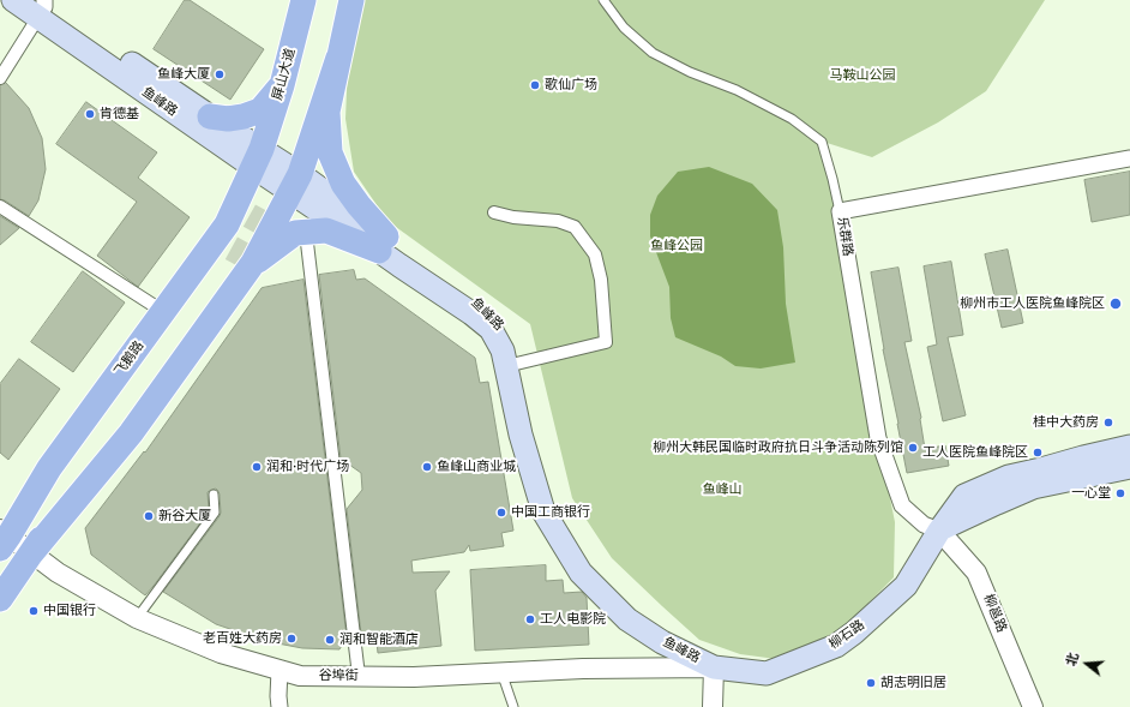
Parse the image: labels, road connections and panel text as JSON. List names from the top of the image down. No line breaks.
{"streets":{"main road":["屏山大道","鱼峰路","飞鹅路","柳石路"],"street":["乐群路","柳邕路","谷埠街"]},"crossings":[["屏山大道","鱼峰路"],["屏山大道","飞鹅路"],["鱼峰路","飞鹅路"],["鱼峰路","柳石路"],["鱼峰路","谷埠街"],["乐群路","柳邕路"],["乐群路","柳石路"],["飞鹅路","谷埠街"],["柳邕路","柳石路"],["柳石路","谷埠街"]],"parks":["马鞍山公园","鱼峰公园","鱼峰山"],"places":["鱼峰大厦","歌仙广场","肯德基","柳州市工人医院鱼峰院区","桂中大药房","柳州大韩民国临时政府抗日斗争活动陈列馆","工人医院鱼峰院区","润和·时代广场","鱼峰山商业城","一心堂","中国工商银行","新谷大厦","中国银行","工人电影院","老百姓大药房","润和智能酒店","胡志明旧居"],"north":"left"}
